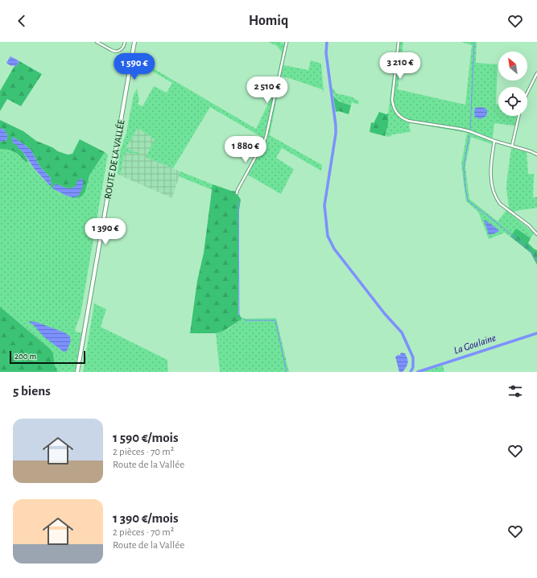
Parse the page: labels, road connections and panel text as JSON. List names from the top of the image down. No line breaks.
{"streets":{"main road":["ROUTE DE LA VALLÉE"]},"water":["La Goulaine"],"scale_bar":"200 m","north":"top left","page":{"header":"Homiq","price":["3 210 €","1 590 €","2 510 €","1 880 €","1 390 €"],"scale":"200 m","heading":"5 biens","list":[{"name":"1 590 €/mois","note":"2 pièces · 70 m² · Route de la Vallée"},{"name":"1 390 €/mois","note":"2 pièces · 70 m² · Route de la Vallée"}]}}
